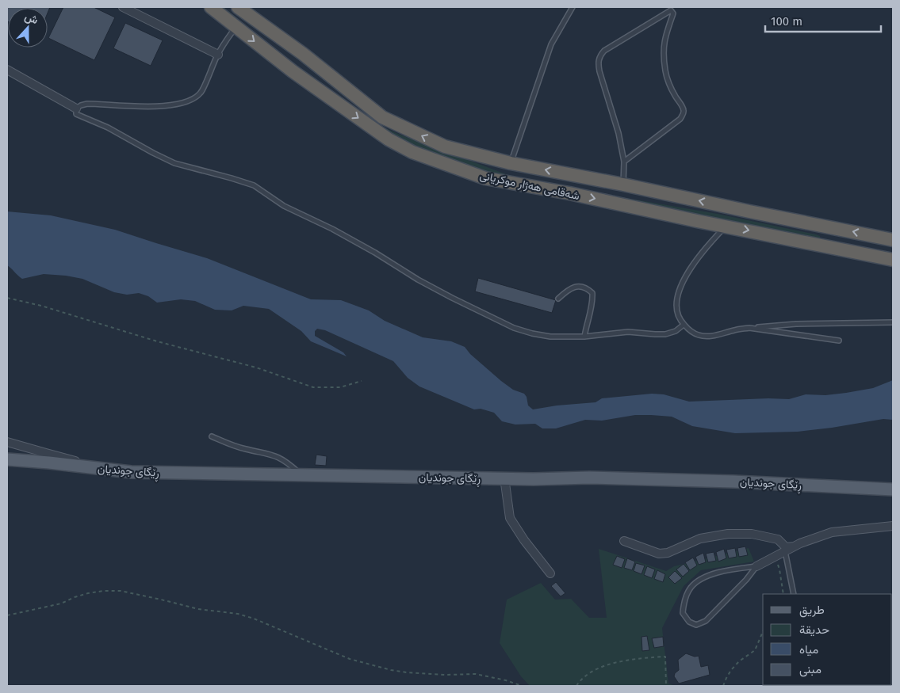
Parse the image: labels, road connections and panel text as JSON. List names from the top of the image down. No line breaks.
{"streets":{"highway":["شەقامی ھەژار موکریانی"],"main road":["ڕێگای جوندیان"]},"legend":["طريق","حديقة","مياه","مبنى"],"scale_bar":"100 m","north":"top"}
